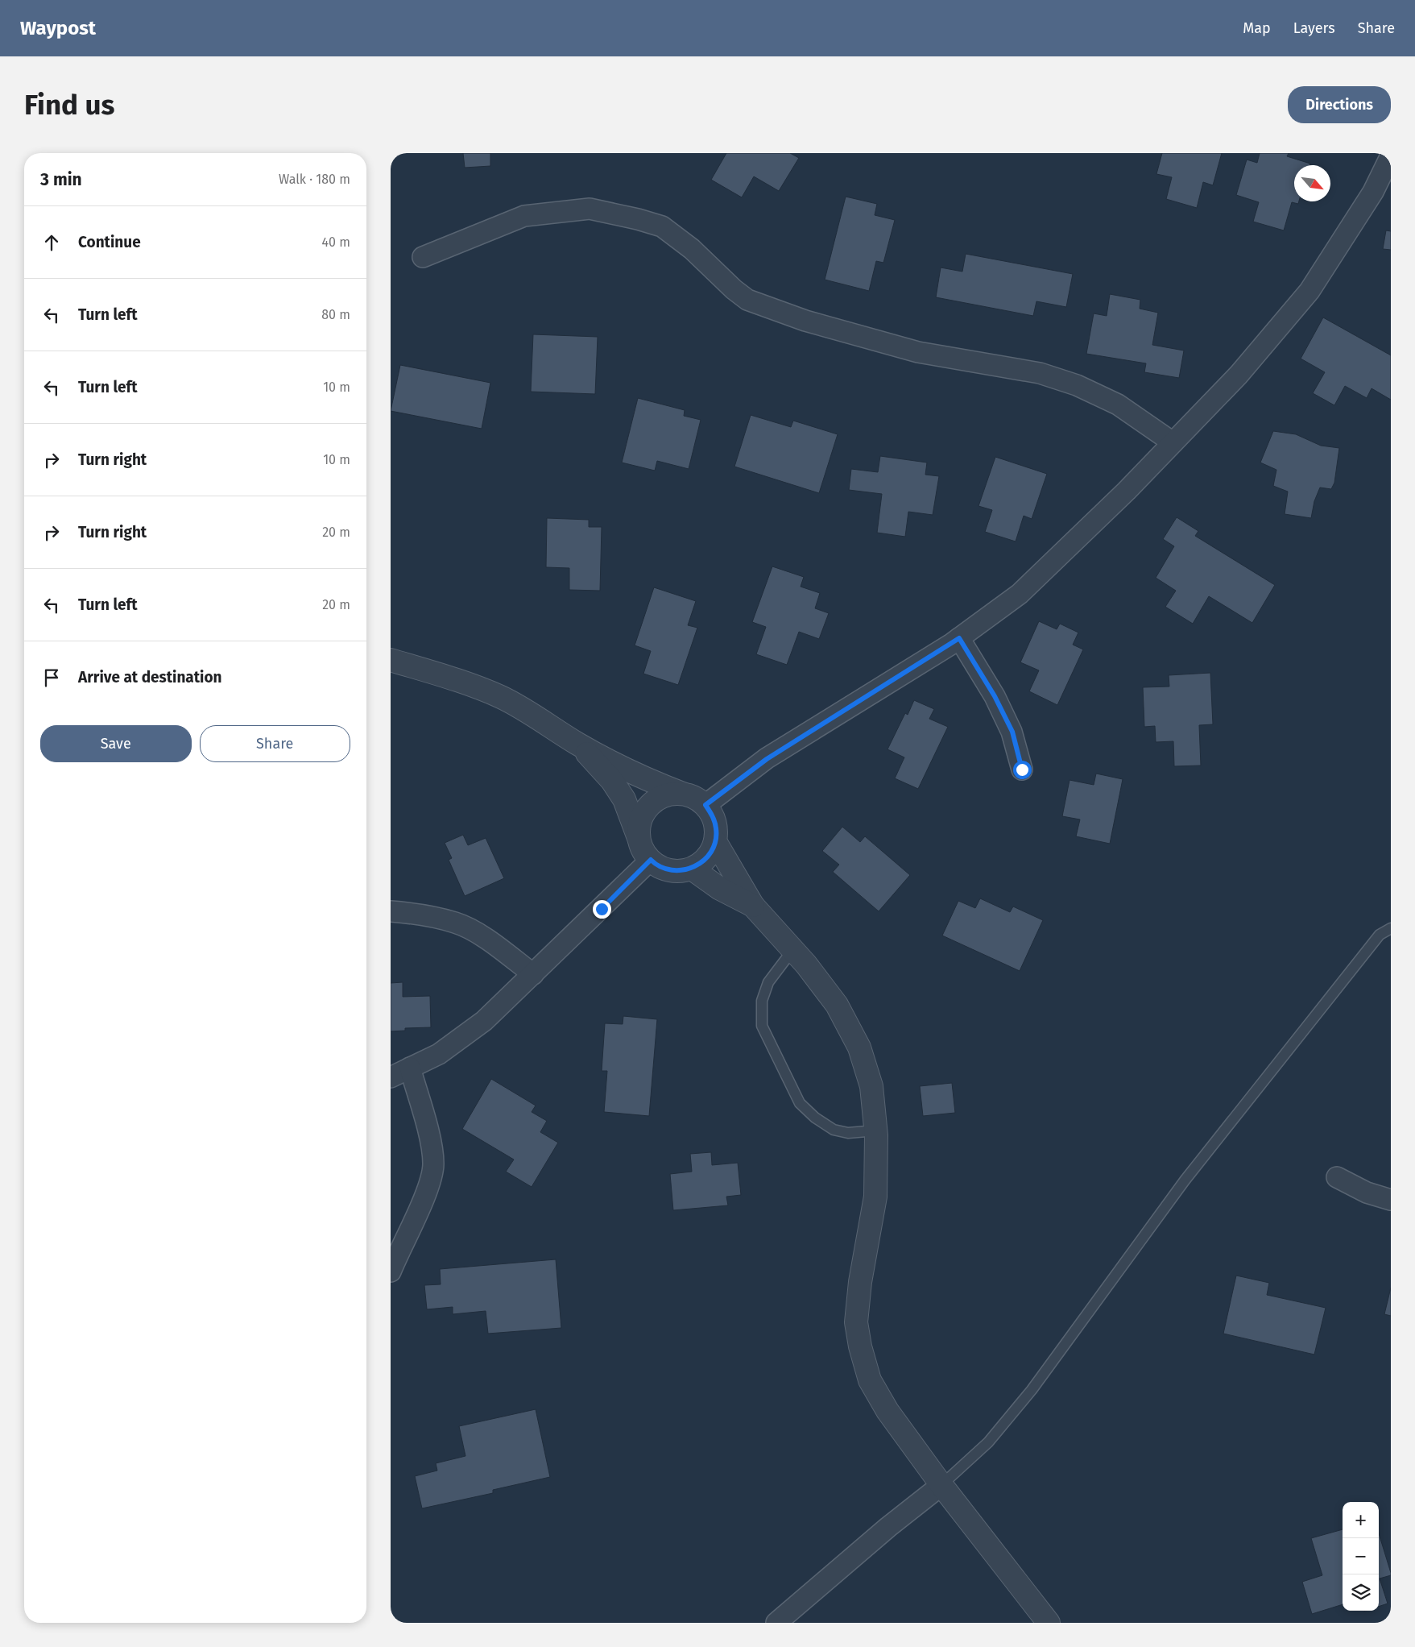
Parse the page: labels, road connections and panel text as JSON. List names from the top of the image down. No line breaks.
{"north":"bottom right","page":{"header":"Waypost","nav":["Map","Layers","Share"],"buttons":["Directions",["Save","Share"]],"title":"Find us","heading":["3 min","Walk · 180 m"],"list":[["Continue","40 m"],["Turn left","80 m"],["Turn left","10 m"],["Turn right","10 m"],["Turn right","20 m"],["Turn left","20 m"],"Arrive at destination"],"map_buttons":["+","−"]}}
